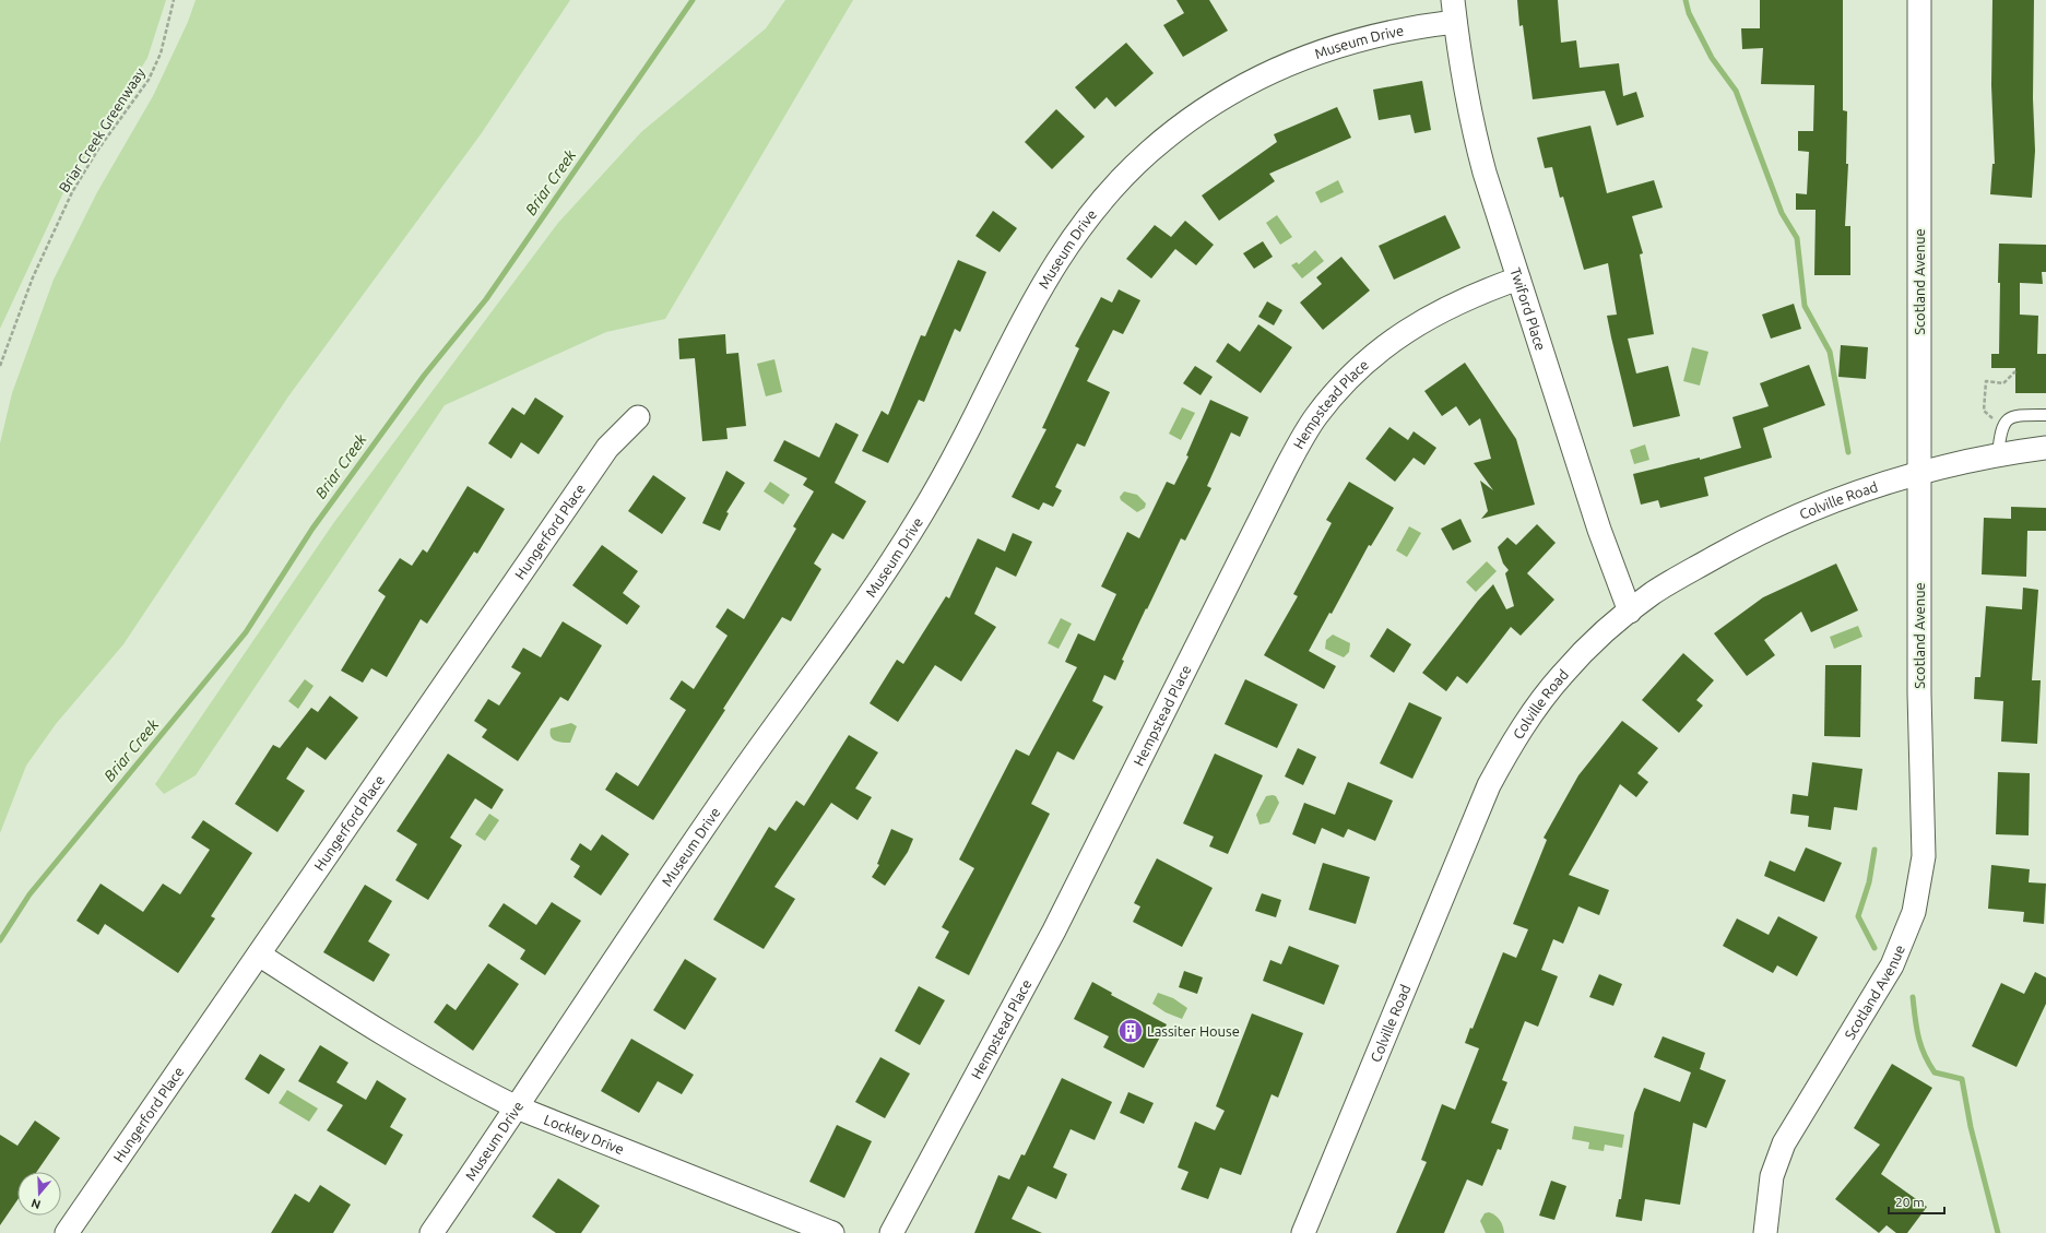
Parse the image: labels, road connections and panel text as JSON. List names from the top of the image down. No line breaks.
{"streets":{"street":["Museum Drive","Scotland Avenue","Twiford Place","Hempstead Place","Colville Road","Hungerford Place","Lockley Drive"],"path":["Briar Creek Greenwaay"]},"crossings":[["Museum Drive","Twiford Place"],["Museum Drive","Lockley Drive"],["Scotland Avenue","Colville Road"],["Twiford Place","Hempstead Place"],["Twiford Place","Colville Road"],["Hungerford Place","Lockley Drive"]],"water":["Briar Creek"],"places":{"building":["Lassiter House"]},"scale_bar":"20 m","north":"bottom"}
